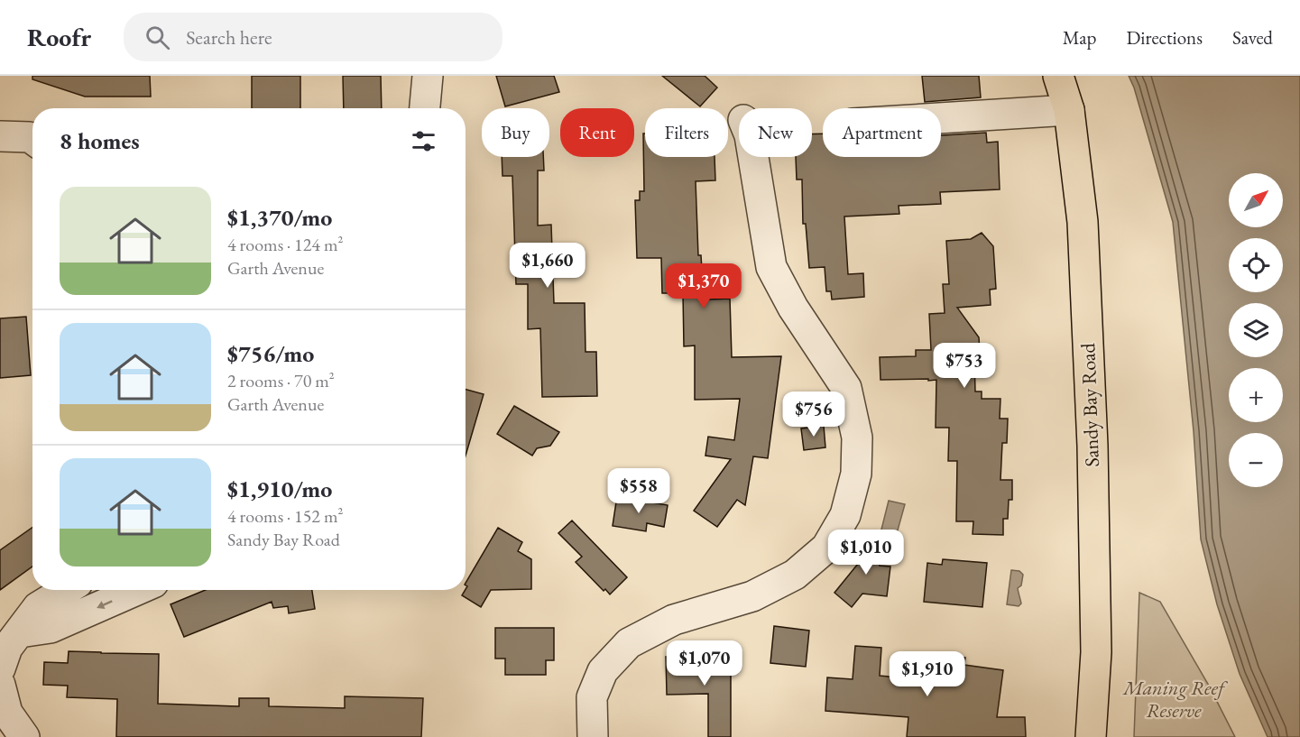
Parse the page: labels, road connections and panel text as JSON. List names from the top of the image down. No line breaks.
{"streets":{"main road":["Sandy Bay Road"]},"parks":["Maning Reef Reserve"],"north":"top right","page":{"header":"Roofr","search":"Search here","nav":["Map","Directions","Saved"],"chip":["Buy","Rent","Filters","New","Apartment"],"heading":"8 homes","map_buttons":["+","−"],"list":[{"name":"$1,370/mo","note":"4 rooms · 124 m² · Garth Avenue"},{"name":"$756/mo","note":"2 rooms · 70 m² · Garth Avenue"},{"name":"$1,910/mo","note":"4 rooms · 152 m² · Sandy Bay Road"}],"price":["$1,660","$1,370","$753","$756","$558","$1,010","$1,070","$1,910"]}}
